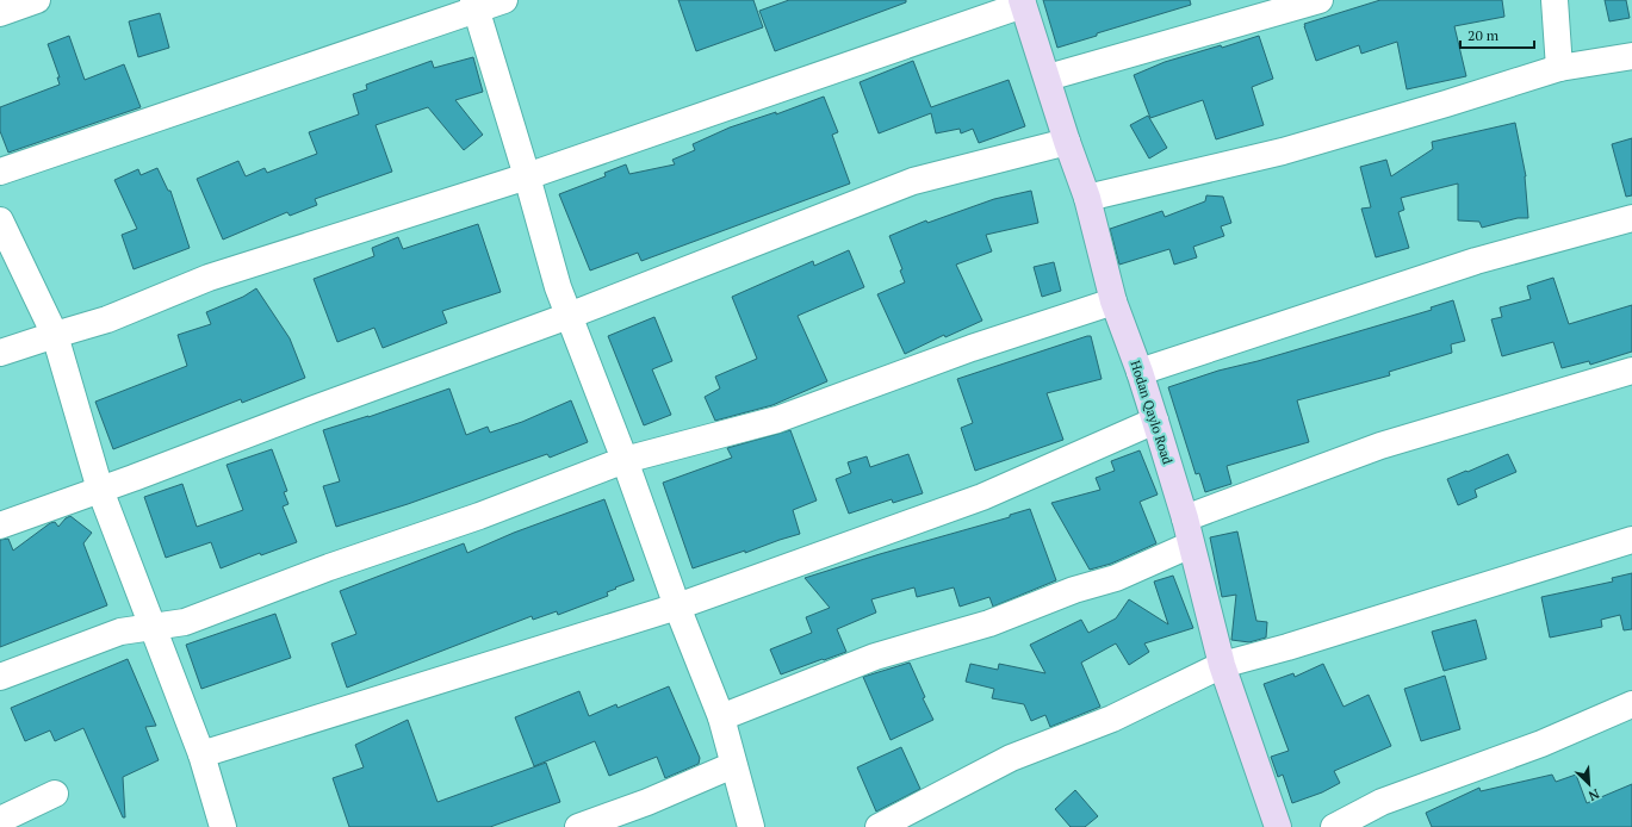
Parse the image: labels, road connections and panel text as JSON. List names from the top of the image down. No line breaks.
{"streets":{"street":["Hodan Qaylo Road"]},"scale_bar":"20 m","north":"bottom right"}
